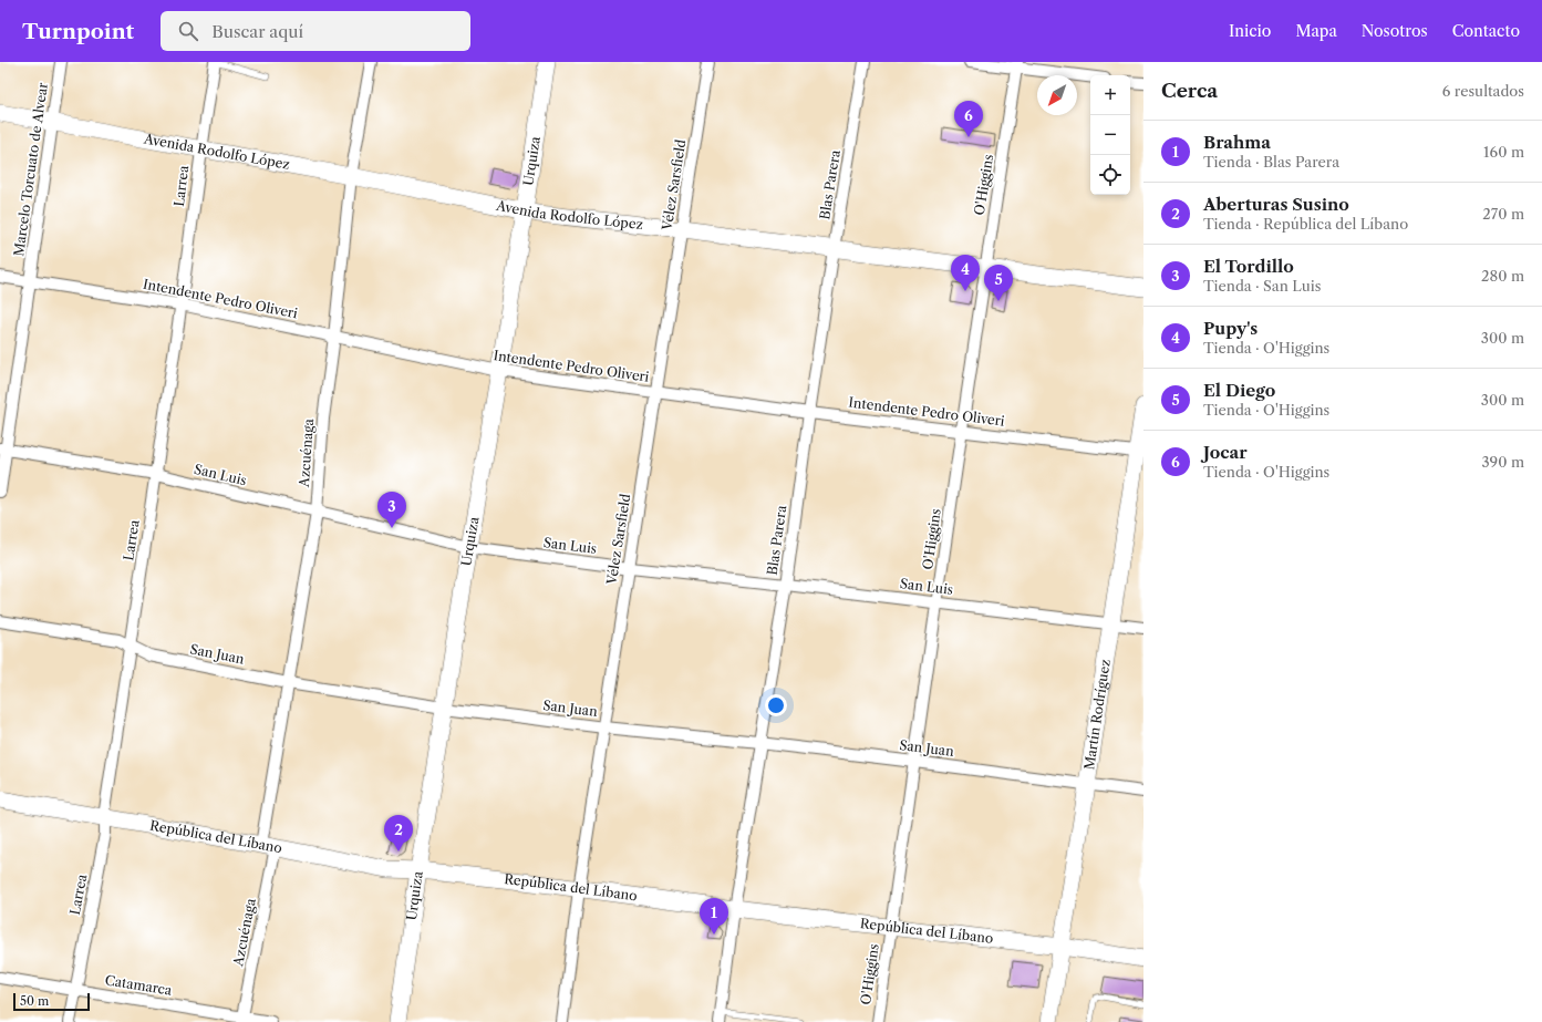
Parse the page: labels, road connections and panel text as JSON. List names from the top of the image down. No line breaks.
{"streets":{"street":["Avenida Rodolfo López","Urquiza","Marcelo Torcuato de Alvear","Vélez Sarsfield","Blas Parera","O'Higgins","Larrea","Intendente Pedro Oliveri","Azcuénaga","San Luis","San Juan","Martín Rodríguez","República del Líbano","Catamarca"]},"crossings":[["Avenida Rodolfo López","Urquiza"],["Avenida Rodolfo López","Marcelo Torcuato de Alvear"],["Avenida Rodolfo López","Vélez Sarsfield"],["Avenida Rodolfo López","Blas Parera"],["Avenida Rodolfo López","O'Higgins"],["Avenida Rodolfo López","Larrea"],["Avenida Rodolfo López","Azcuénaga"],["Urquiza","Intendente Pedro Oliveri"],["Urquiza","San Luis"],["Urquiza","San Juan"],["Urquiza","República del Líbano"],["Marcelo Torcuato de Alvear","Intendente Pedro Oliveri"],["Marcelo Torcuato de Alvear","San Luis"],["Vélez Sarsfield","Intendente Pedro Oliveri"],["Vélez Sarsfield","San Luis"],["Vélez Sarsfield","San Juan"],["Vélez Sarsfield","República del Líbano"],["Blas Parera","Intendente Pedro Oliveri"],["Blas Parera","San Luis"],["Blas Parera","San Juan"],["Blas Parera","República del Líbano"],["O'Higgins","Intendente Pedro Oliveri"],["O'Higgins","San Luis"],["O'Higgins","San Juan"],["O'Higgins","República del Líbano"],["Larrea","Intendente Pedro Oliveri"],["Larrea","San Luis"],["Larrea","San Juan"],["Larrea","República del Líbano"],["Larrea","Catamarca"],["Intendente Pedro Oliveri","Azcuénaga"],["Intendente Pedro Oliveri","Martín Rodríguez"],["Azcuénaga","San Luis"],["Azcuénaga","San Juan"],["Azcuénaga","República del Líbano"],["Azcuénaga","Catamarca"],["San Luis","Martín Rodríguez"],["San Juan","Martín Rodríguez"],["Martín Rodríguez","República del Líbano"]],"scale_bar":"50 m","north":"bottom left","page":{"header":"Turnpoint","search":"Buscar aquí","nav":["Inicio","Mapa","Nosotros","Contacto"],"heading":["Cerca","6 resultados"],"map_buttons":["+","−"],"pins":["6","4","5","3","2","1"],"list":[{"mark":"1","name":"Brahma","note":"Tienda · Blas Parera","value":"160 m"},{"mark":"2","name":"Aberturas Susino","note":"Tienda · República del Líbano","value":"270 m"},{"mark":"3","name":"El Tordillo","note":"Tienda · San Luis","value":"280 m"},{"mark":"4","name":"Pupy's","note":"Tienda · O'Higgins","value":"300 m"},{"mark":"5","name":"El Diego","note":"Tienda · O'Higgins","value":"300 m"},{"mark":"6","name":"Jocar","note":"Tienda · O'Higgins","value":"390 m"}],"scale":"50 m"}}
